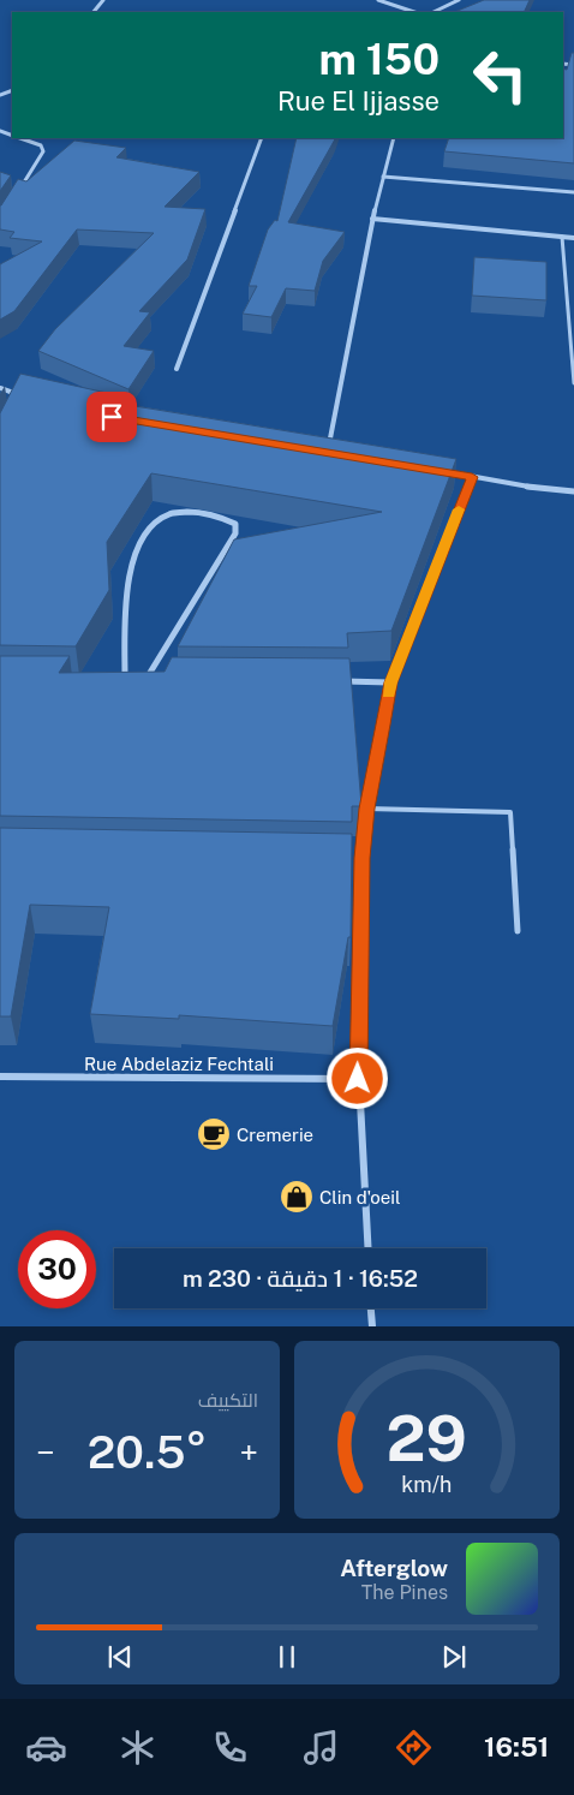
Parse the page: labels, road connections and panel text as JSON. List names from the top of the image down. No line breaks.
{"streets":{"street":["Rue Abdelaziz Fechtali"]},"places":{"cafe":["Cremerie"],"shop":["Clin d'oeil"]},"page":{"turn":["150 m","Rue El Ijjasse"],"limit":"30","trip":"16:52 · 1 دقيقة · 230 m","tile":"التكييف","heat":["−","20.5°","+"],"song":["Afterglow","The Pines"],"tabs":"16:51","gauge":["29","km/h"]}}
